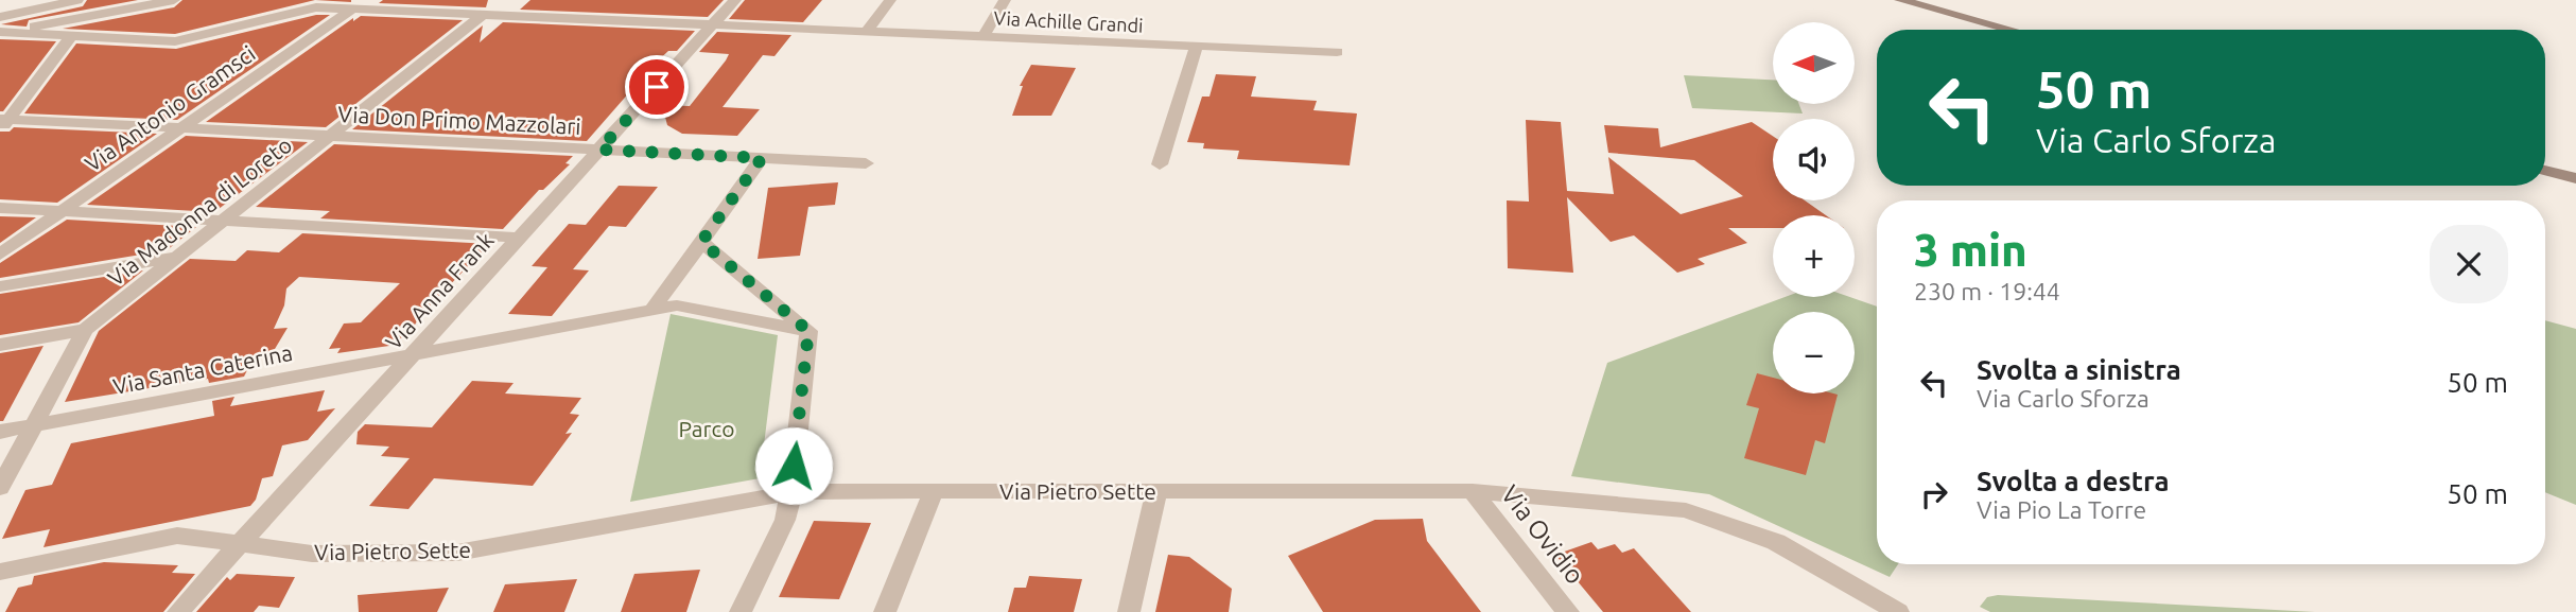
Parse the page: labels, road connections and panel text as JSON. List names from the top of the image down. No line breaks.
{"streets":{"street":["Via Achille Grandi","Via Antonio Gramsci","Via Don Primo Mazzolari","Via Madonna di Loreto","Via Anna Frank","Via Santa Caterina","Via Pietro Sette","Via Ovidio"]},"crossings":[["Via Achille Grandi","Via Antonio Gramsci"],["Via Achille Grandi","Via Madonna di Loreto"],["Via Achille Grandi","Via Anna Frank"],["Via Antonio Gramsci","Via Don Primo Mazzolari"],["Via Don Primo Mazzolari","Via Madonna di Loreto"],["Via Don Primo Mazzolari","Via Anna Frank"],["Via Madonna di Loreto","Via Santa Caterina"],["Via Anna Frank","Via Santa Caterina"],["Via Anna Frank","Via Pietro Sette"],["Via Pietro Sette","Via Ovidio"]],"parks":["Parco"],"north":"left","page":{"map_buttons":["+","−"],"turn":["50 m","Via Carlo Sforza"],"heading":["3 min","230 m · 19:44"],"list":[{"name":"Svolta a sinistra","note":"Via Carlo Sforza","value":"50 m"},{"name":"Svolta a destra","note":"Via Pio La Torre","value":"50 m"}]}}
